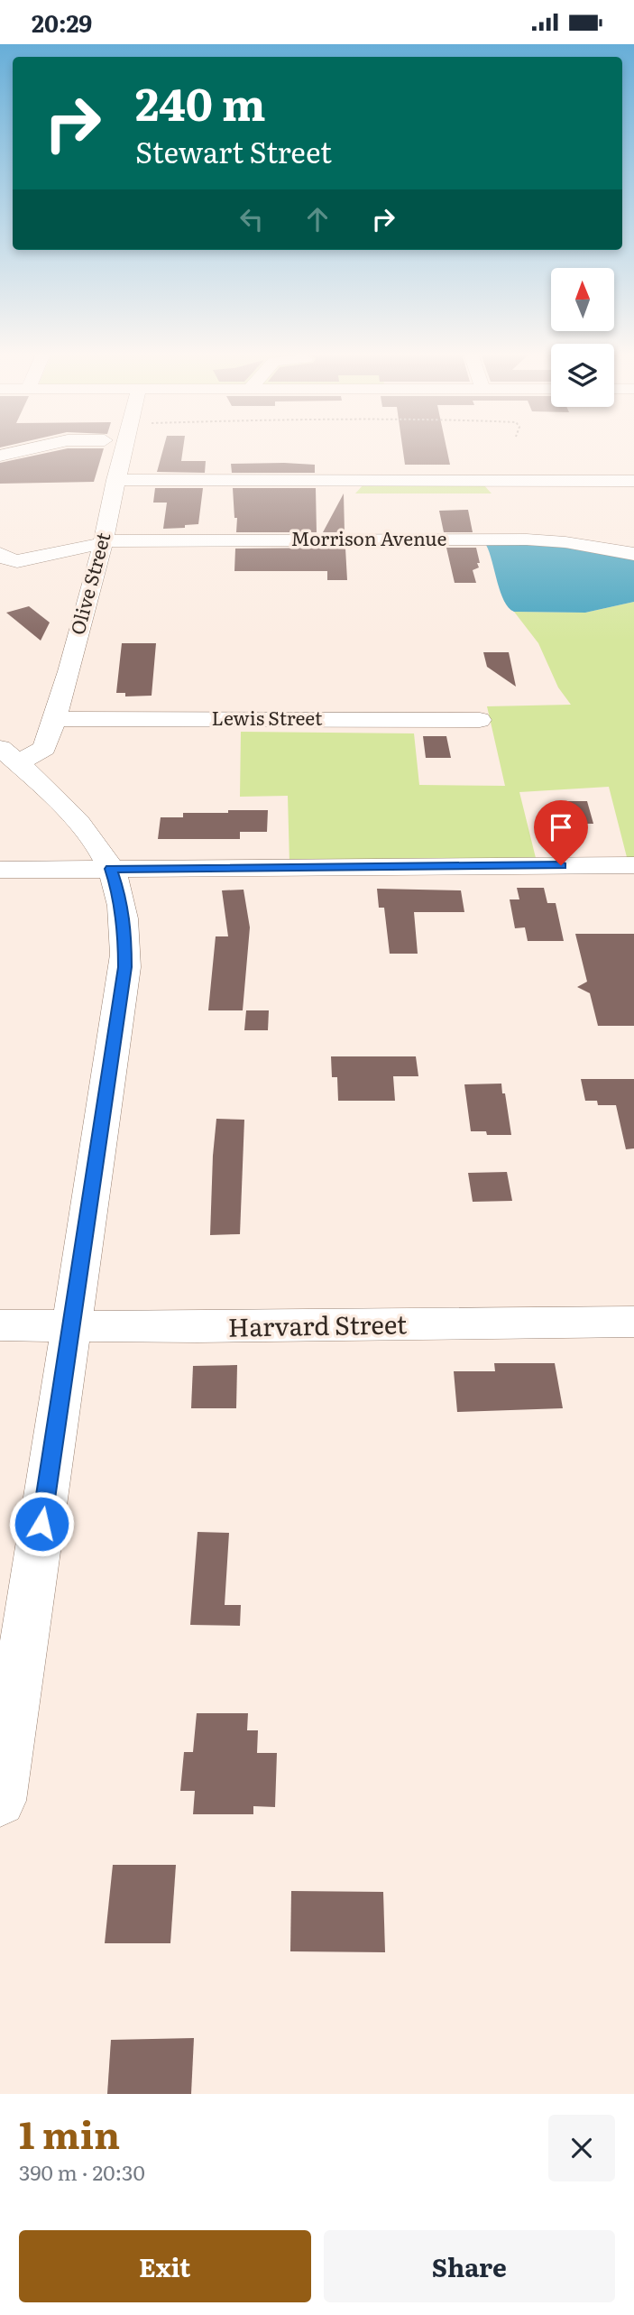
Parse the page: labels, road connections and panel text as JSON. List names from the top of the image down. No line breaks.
{"streets":{"street":["Morrison Avenue","Olive Street","Lewis Street","Harvard Street"]},"crossings":[["Morrison Avenue","Olive Street"],["Olive Street","Lewis Street"]],"north":"top","page":{"status":"20:29","turn":["240 m","Stewart Street"],"heading":["1 min","390 m · 20:30"],"buttons":["Exit","Share"]}}
